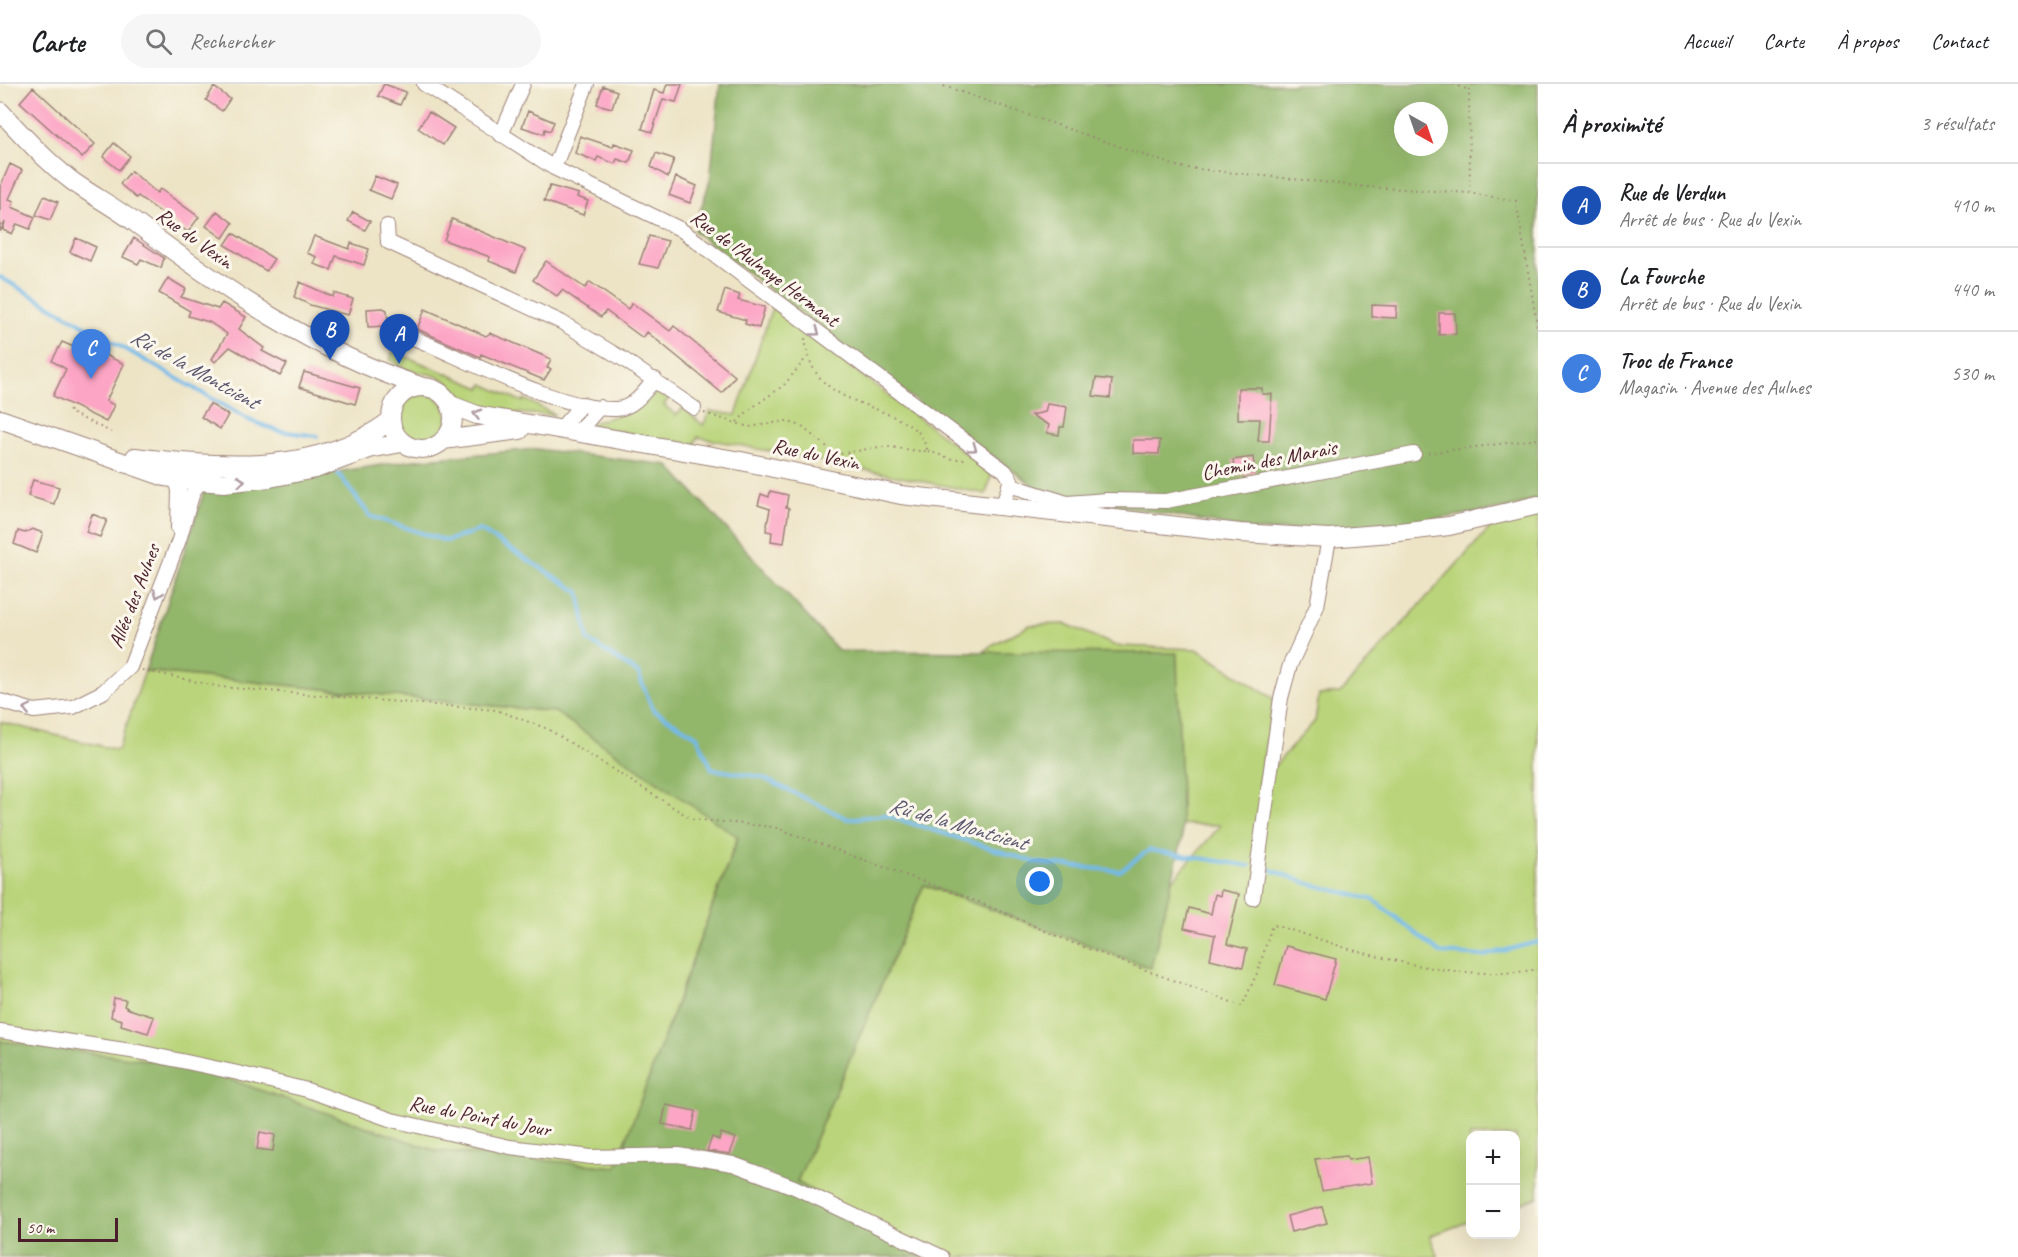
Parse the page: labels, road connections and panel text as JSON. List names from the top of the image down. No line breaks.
{"streets":{"main road":["Rue du Vexin"],"street":["Rue de l'Aulnaye Hermant","Chemin des Marais","Allée des Aulnes","Rue du Point du Jour"]},"crossings":[["Rue du Vexin","Chemin des Marais"],["Rue de l'Aulnaye Hermant","Chemin des Marais"]],"one_way":["Rue de l'Aulnaye Hermant","Allée des Aulnes"],"water":["Rû de la Montcient"],"scale_bar":"50 m","north":"bottom right","page":{"header":"Carte","search":"Rechercher","nav":["Accueil","Carte","À propos","Contact"],"heading":["À proximité","3 résultats"],"list":[{"mark":"A","name":"Rue de Verdun","note":"Arrêt de bus · Rue du Vexin","value":"410 m"},{"mark":"B","name":"La Fourche","note":"Arrêt de bus · Rue du Vexin","value":"440 m"},{"mark":"C","name":"Troc de France","note":"Magasin · Avenue des Aulnes","value":"530 m"}],"pins":["B","A","C"],"map_buttons":["+","−"],"scale":"50 m"}}
